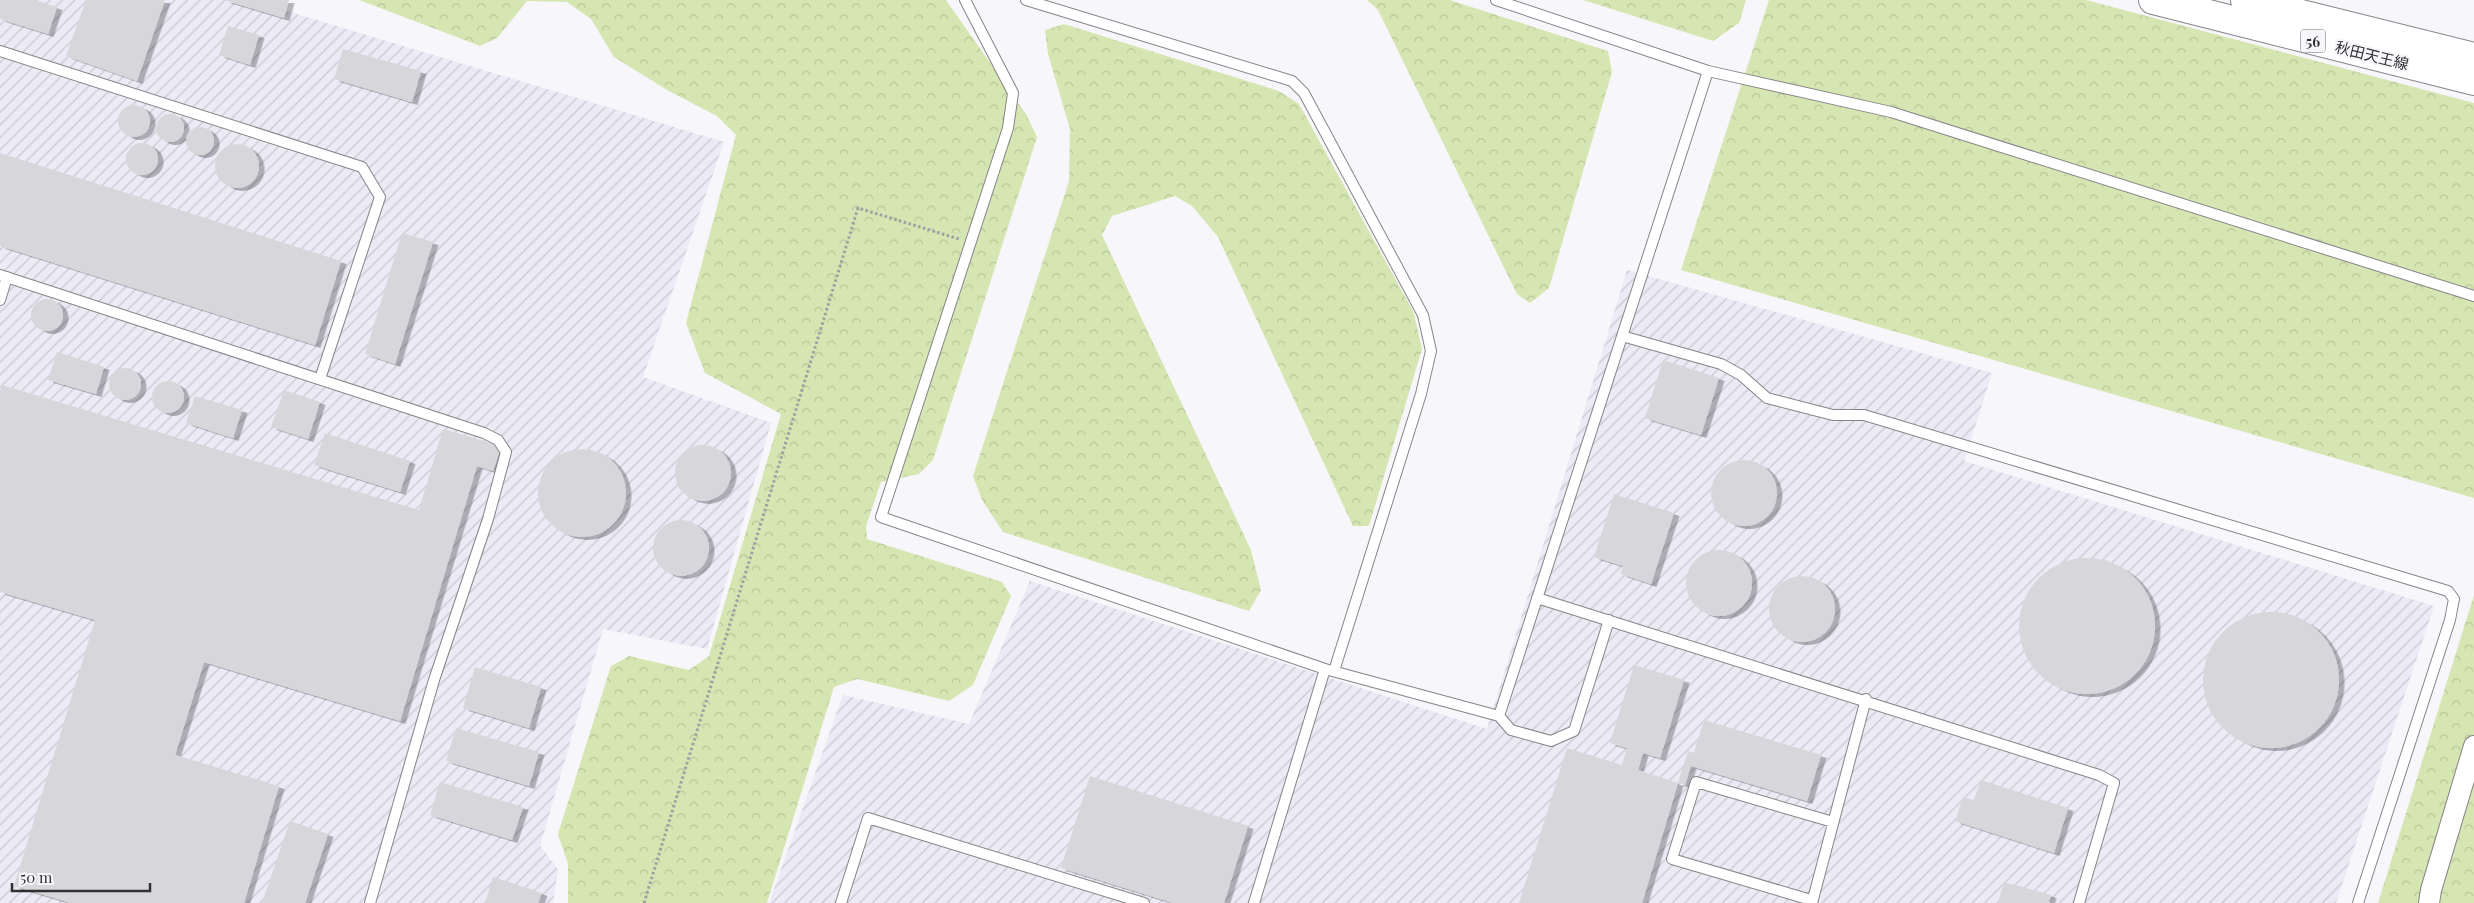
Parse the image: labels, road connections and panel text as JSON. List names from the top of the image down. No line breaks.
{"streets":{"main road":["56","秋田天王線"]},"scale_bar":"50 m"}
